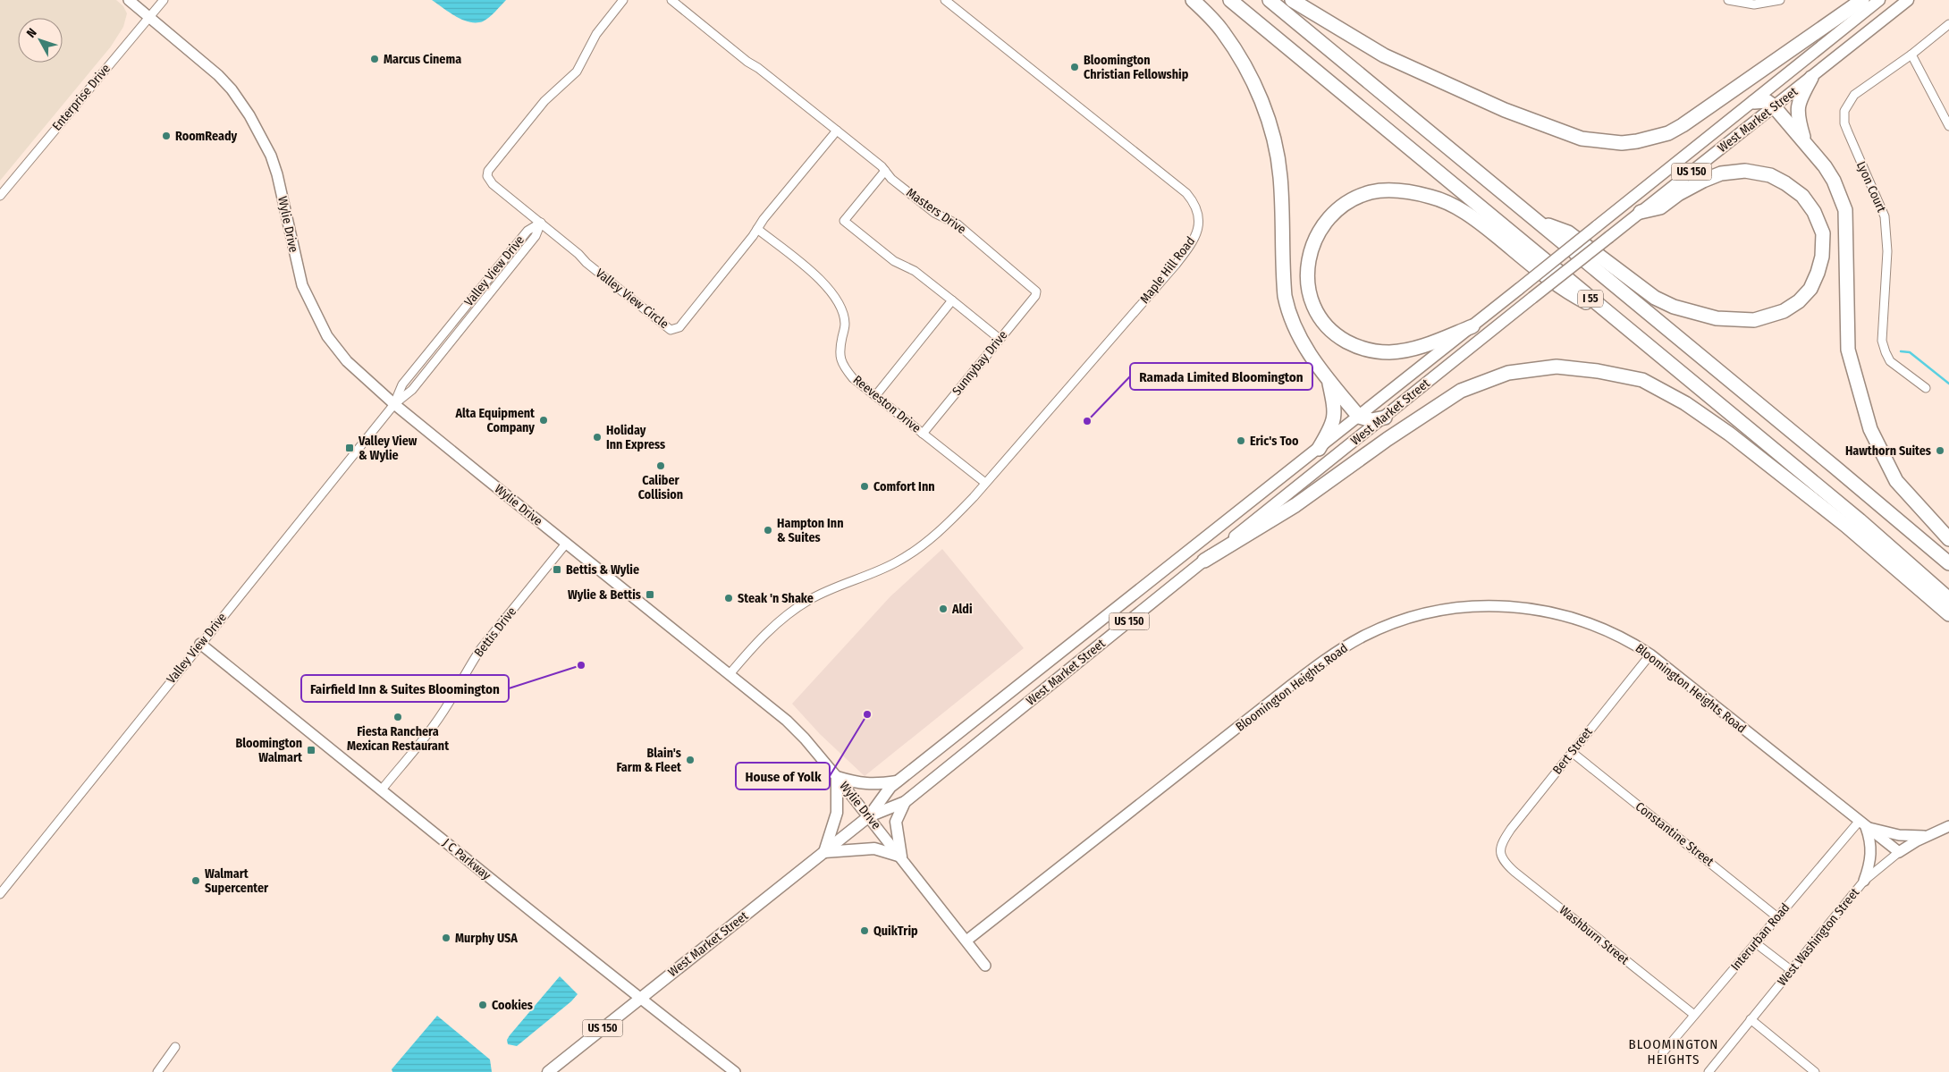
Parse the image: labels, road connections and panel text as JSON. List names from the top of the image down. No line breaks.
{"streets":{"highway":["I 55"],"main road":["West Market Street","US 150","Wylie Drive","Bloomington Heights Road","J C Parkway","West Washington Street"],"street":["Enterprise Drive","Lyon Court","Masters Drive","Maple Hill Road","Valley View Drive","Valley View Circle","Sunnybay Drive","Reeveston Drive","Bettis Drive","Bert Street","Constantine Street","Washburn Street","Interurban Road"]},"crossings":[["Enterprise Drive","Wylie Drive"],["West Market Street","Wylie Drive"],["West Market Street","J C Parkway"],["Masters Drive","Valley View Circle"],["Masters Drive","Sunnybay Drive"],["Wylie Drive","Maple Hill Road"],["Wylie Drive","Valley View Drive"],["Wylie Drive","Bettis Drive"],["Wylie Drive","Bloomington Heights Road"],["Maple Hill Road","Reeveston Drive"],["Valley View Drive","Valley View Circle"],["Valley View Drive","J C Parkway"],["Valley View Circle","Reeveston Drive"],["Sunnybay Drive","Reeveston Drive"],["Bettis Drive","J C Parkway"],["Bloomington Heights Road","Bert Street"],["Bloomington Heights Road","Interurban Road"],["Bloomington Heights Road","West Washington Street"],["Bert Street","Constantine Street"],["Bert Street","Washburn Street"],["Constantine Street","Interurban Road"],["Washburn Street","Interurban Road"]],"districts":["BLOOMINGTON HEIGHTS"],"places":{"other":["Marcus Cinema","Bloomington Christian Fellowship","RoomReady","Alta Equipment Company","Ramada Limited Bloomington","Holiday Inn Express","Eric's Too","Hawthorn Suites","Caliber Collision","Comfort Inn","Hampton Inn & Suites","Steak 'n Shake","Aldi","Fairfield Inn & Suites Bloomington","House of Yolk","Fiesta Ranchera Mexican Restaurant","Blain's Farm & Fleet","Walmart Supercenter","QuikTrip","Murphy USA","Cookies"],"transit":["Valley View & Wylie","Bettis & Wylie","Wylie & Bettis","Bloomington Walmart"]},"north":"top left"}
